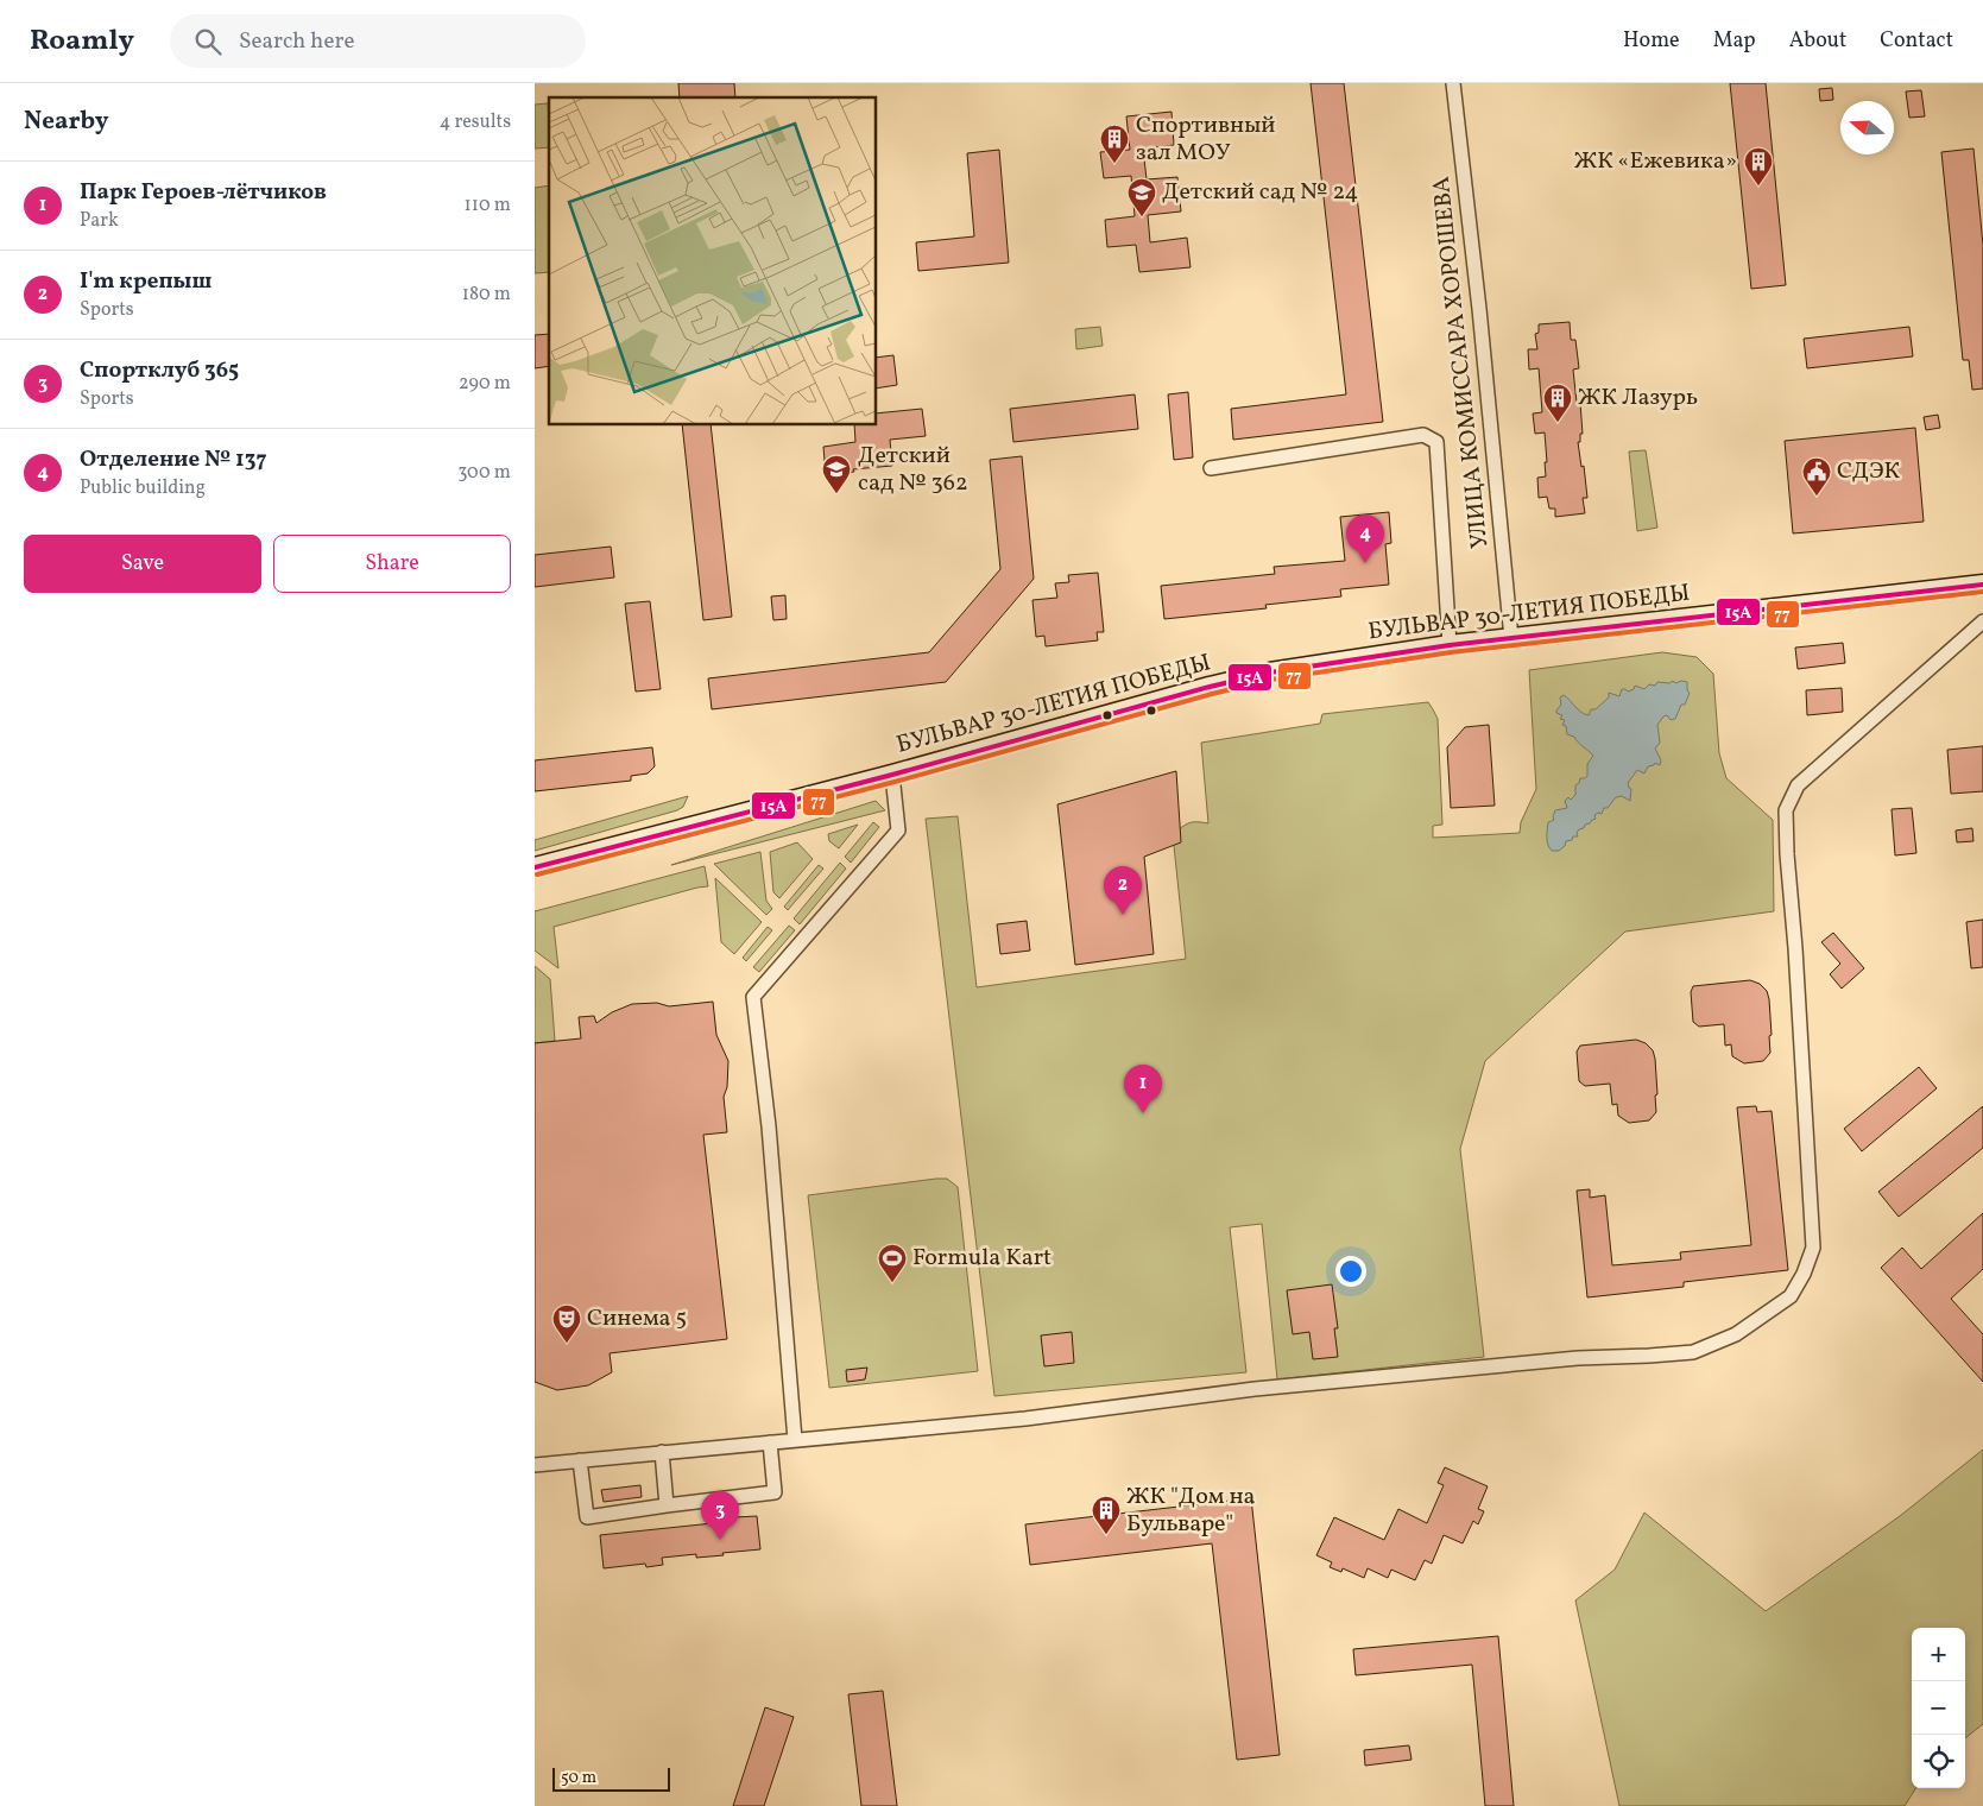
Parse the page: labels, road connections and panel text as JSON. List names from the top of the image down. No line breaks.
{"streets":{"main road":["БУЛЬВАР 30-ЛЕТИЯ ПОБЕДЫ"],"street":["УЛИЦА КОМИССАРА ХОРОШЕВА"]},"crossings":[["УЛИЦА КОМИССАРА ХОРОШЕВА","БУЛЬВАР 30-ЛЕТИЯ ПОБЕДЫ"]],"places":{"building":["Спортивный зал МОУ","ЖК «Ежевика»","ЖК Лазурь","ЖК \"Дом на Бульваре\""],"school or university":["Детский сад № 24","Детский сад № 362"],"public building":["СДЭК"],"sports":["Formula Kart"],"theatre":["Синема 5"]},"lines":["transit line 15А","transit line 77"],"scale_bar":"50 m","north":"left","page":{"header":"Roamly","search":"Search here","nav":["Home","Map","About","Contact"],"heading":["Nearby","4 results"],"list":[{"mark":"1","name":"Парк Героев-лётчиков","note":"Park","value":"110 m"},{"mark":"2","name":"I'm крепыш","note":"Sports","value":"180 m"},{"mark":"3","name":"Спортклуб 365","note":"Sports","value":"290 m"},{"mark":"4","name":"Отделение № 137","note":"Public building","value":"300 m"}],"pins":["4","2","1","3"],"buttons":["Save","Share"],"map_buttons":["+","−"],"scale":"50 m"}}
